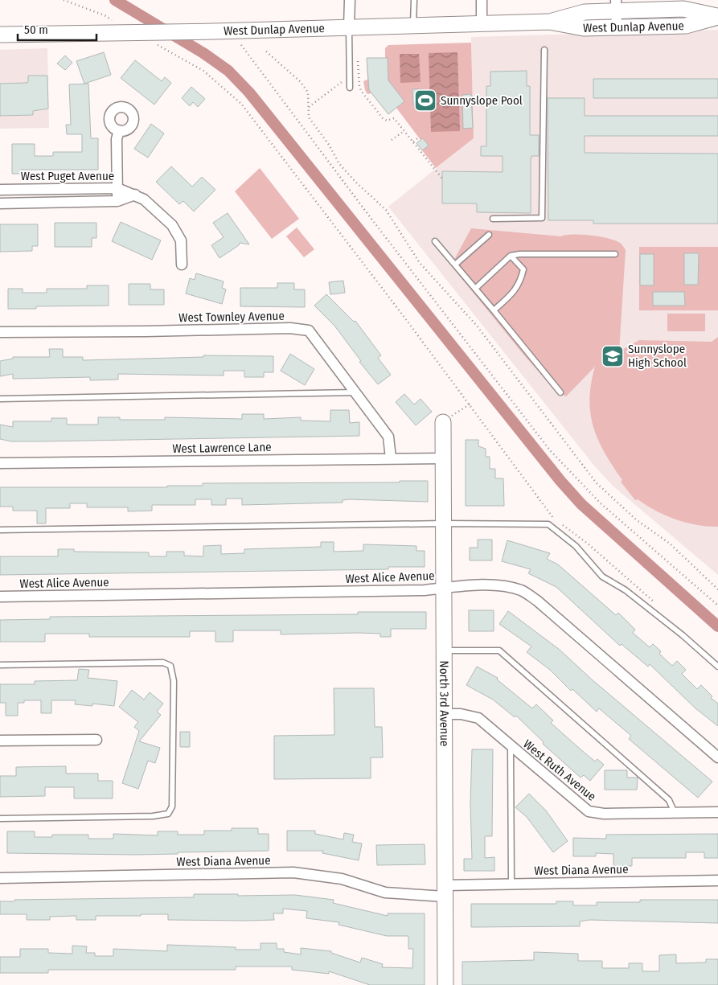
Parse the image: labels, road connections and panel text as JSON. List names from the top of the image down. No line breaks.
{"streets":{"main road":["West Dunlap Avenue","North 3rd Avenue"],"street":["West Puget Avenue","West Townley Avenue","West Lawrence Lane","West Alice Avenue","West Ruth Avenue","West Diana Avenue"]},"crossings":[["West Townley Avenue","West Lawrence Lane"],["West Lawrence Lane","North 3rd Avenue"],["West Alice Avenue","North 3rd Avenue"],["North 3rd Avenue","West Ruth Avenue"],["North 3rd Avenue","West Diana Avenue"]],"places":{"sports":["Sunnyslope Pool"],"school or university":["Sunnyslope High School"]},"scale_bar":"50 m"}
